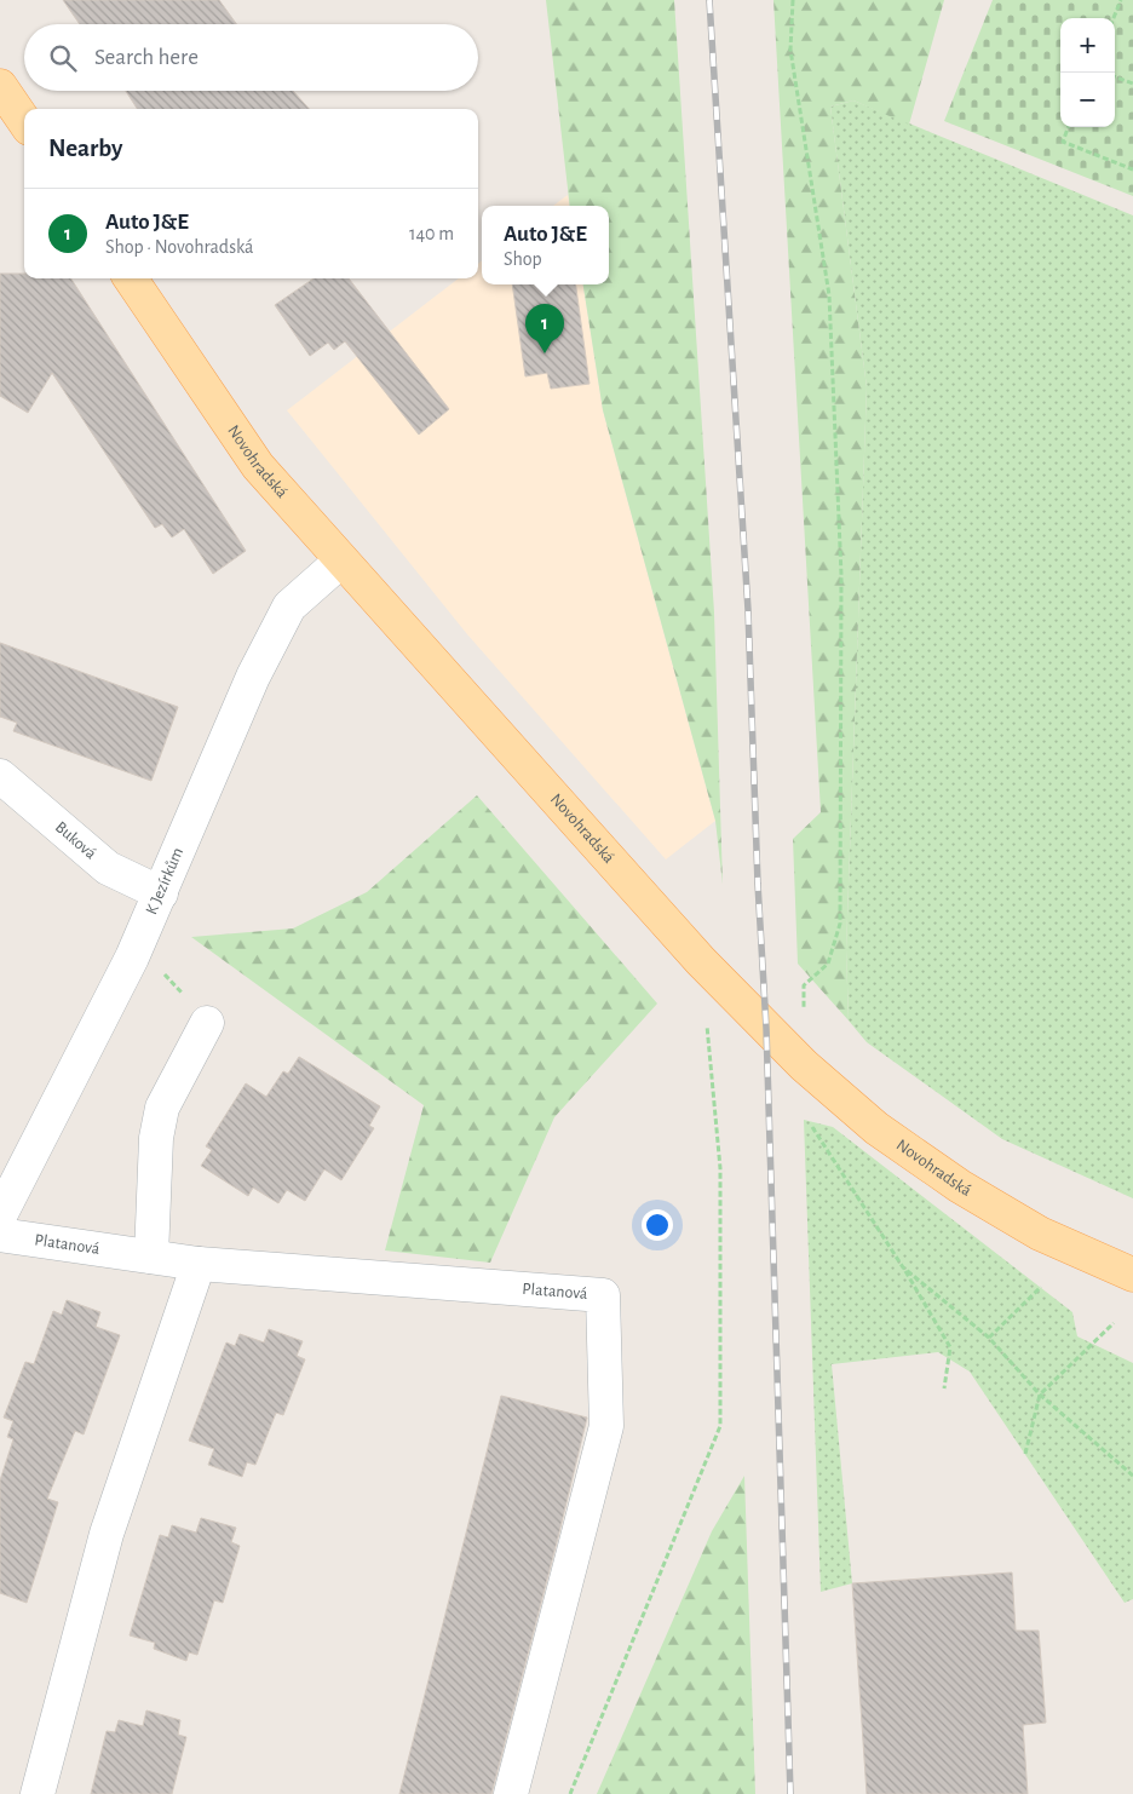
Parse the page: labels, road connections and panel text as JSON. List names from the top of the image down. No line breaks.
{"streets":{"main road":["Novohradská"],"street":["Buková","K Jezírkům","Platanová"]},"crossings":[["Novohradská","K Jezírkům"],["Buková","K Jezírkům"]],"page":{"map_buttons":["+","−"],"search":"Search here","heading":"Nearby","list":[{"mark":"1","name":"Auto J&E","note":"Shop · Novohradská","value":"140 m"}],"popup":["Auto J&E","Shop"],"pins":"1"}}
